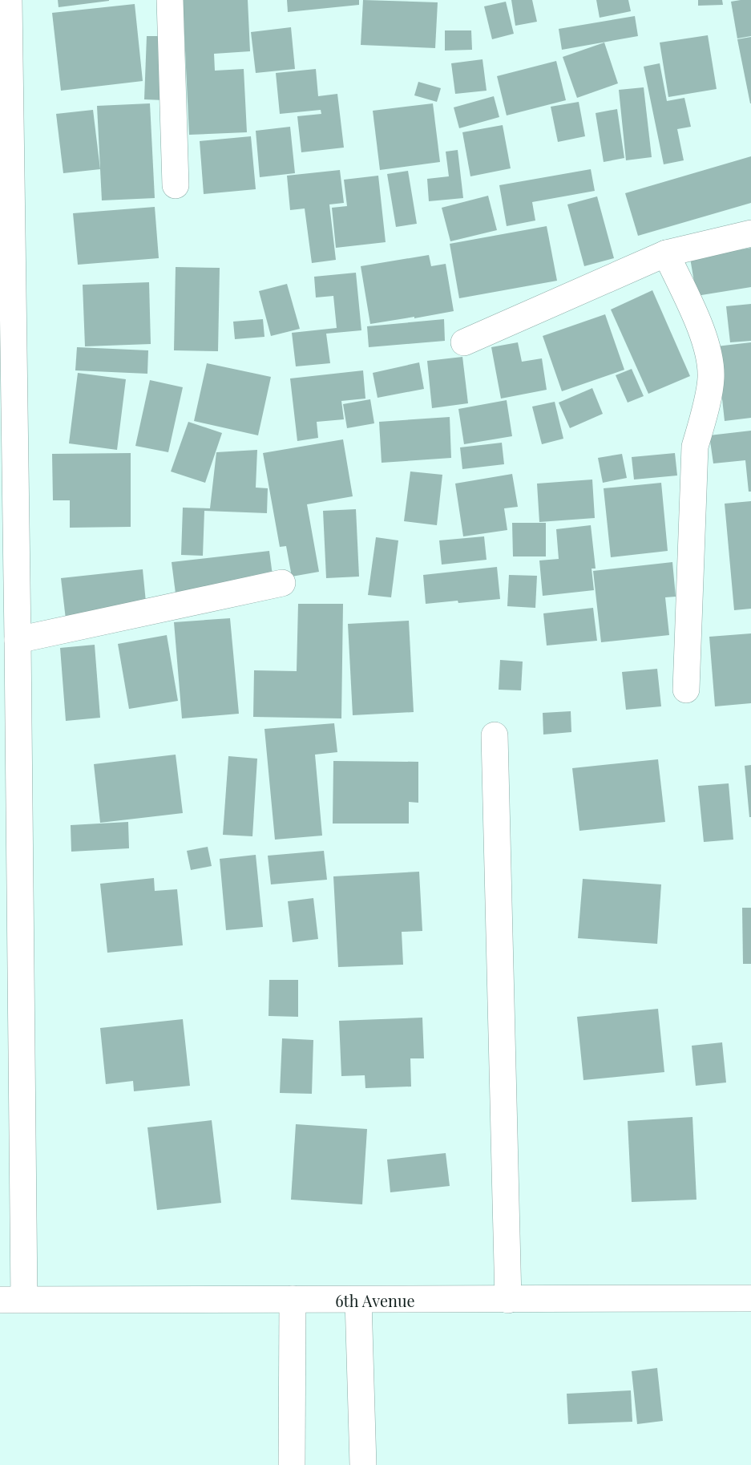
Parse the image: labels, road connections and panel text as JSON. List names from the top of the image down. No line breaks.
{"streets":{"street":["6th Avenue"]}}
